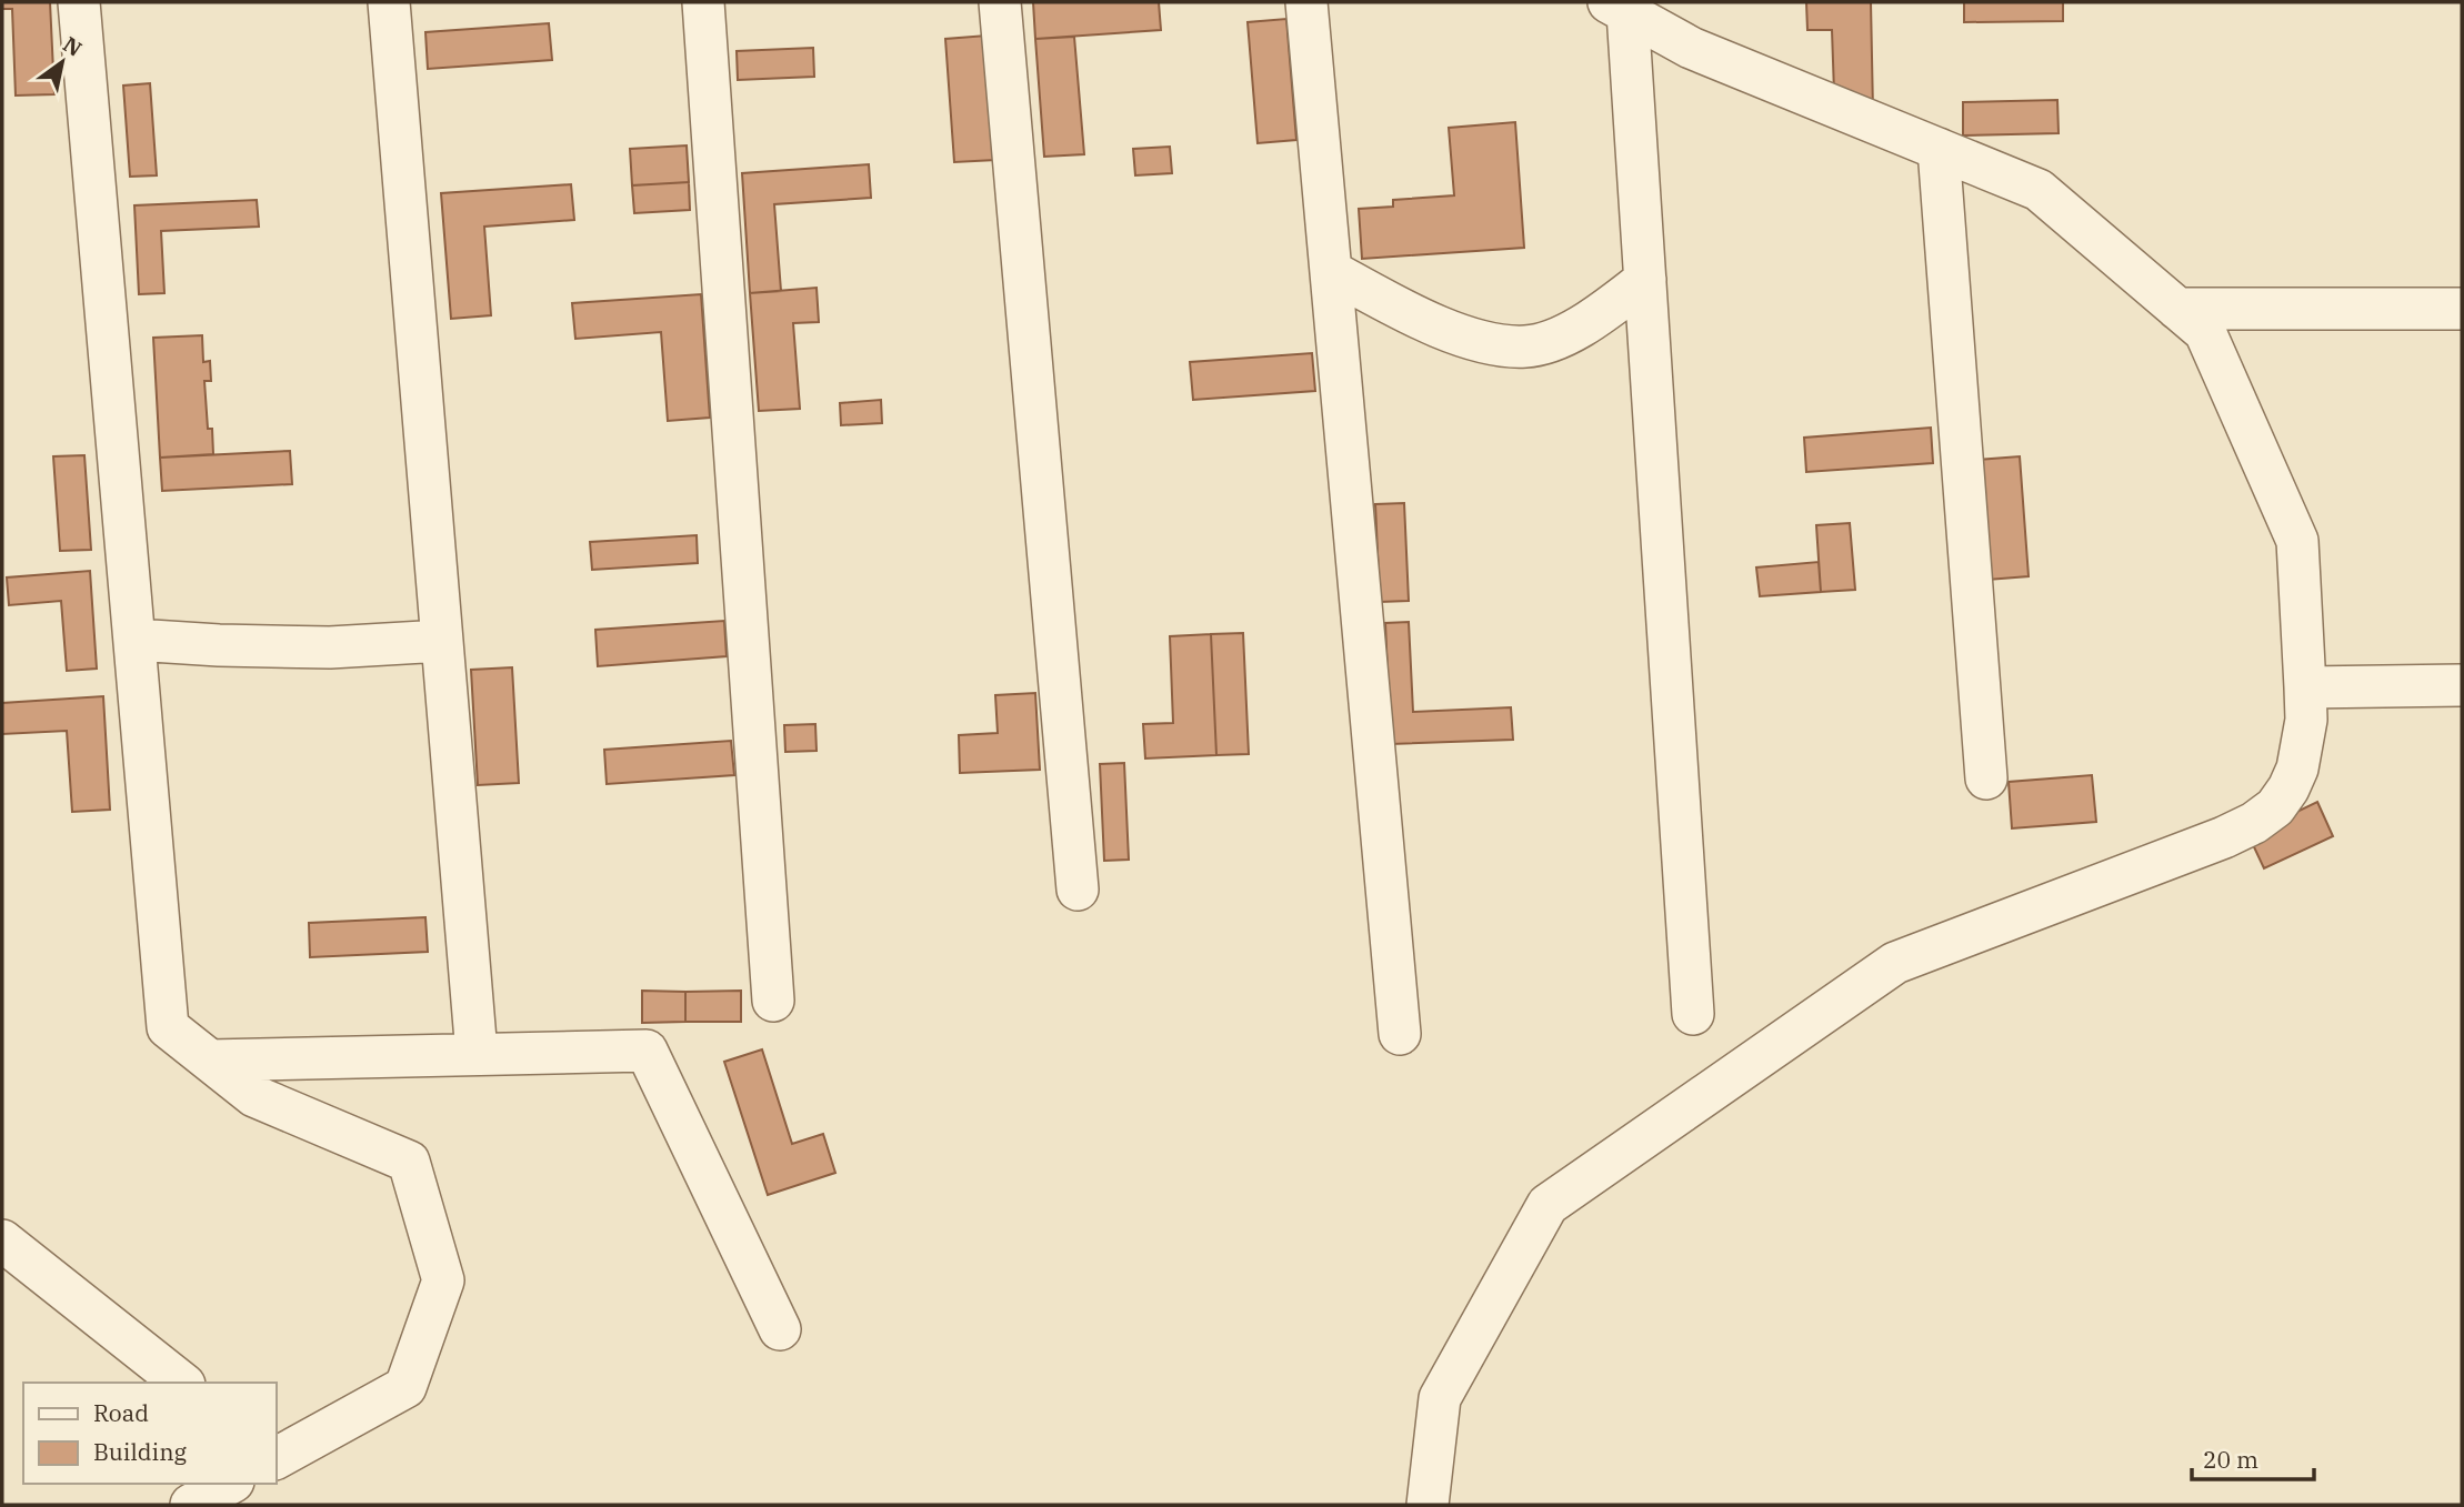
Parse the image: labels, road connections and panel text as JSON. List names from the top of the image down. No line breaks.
{"legend":["Road","Building"],"scale_bar":"20 m","north":"top right"}
